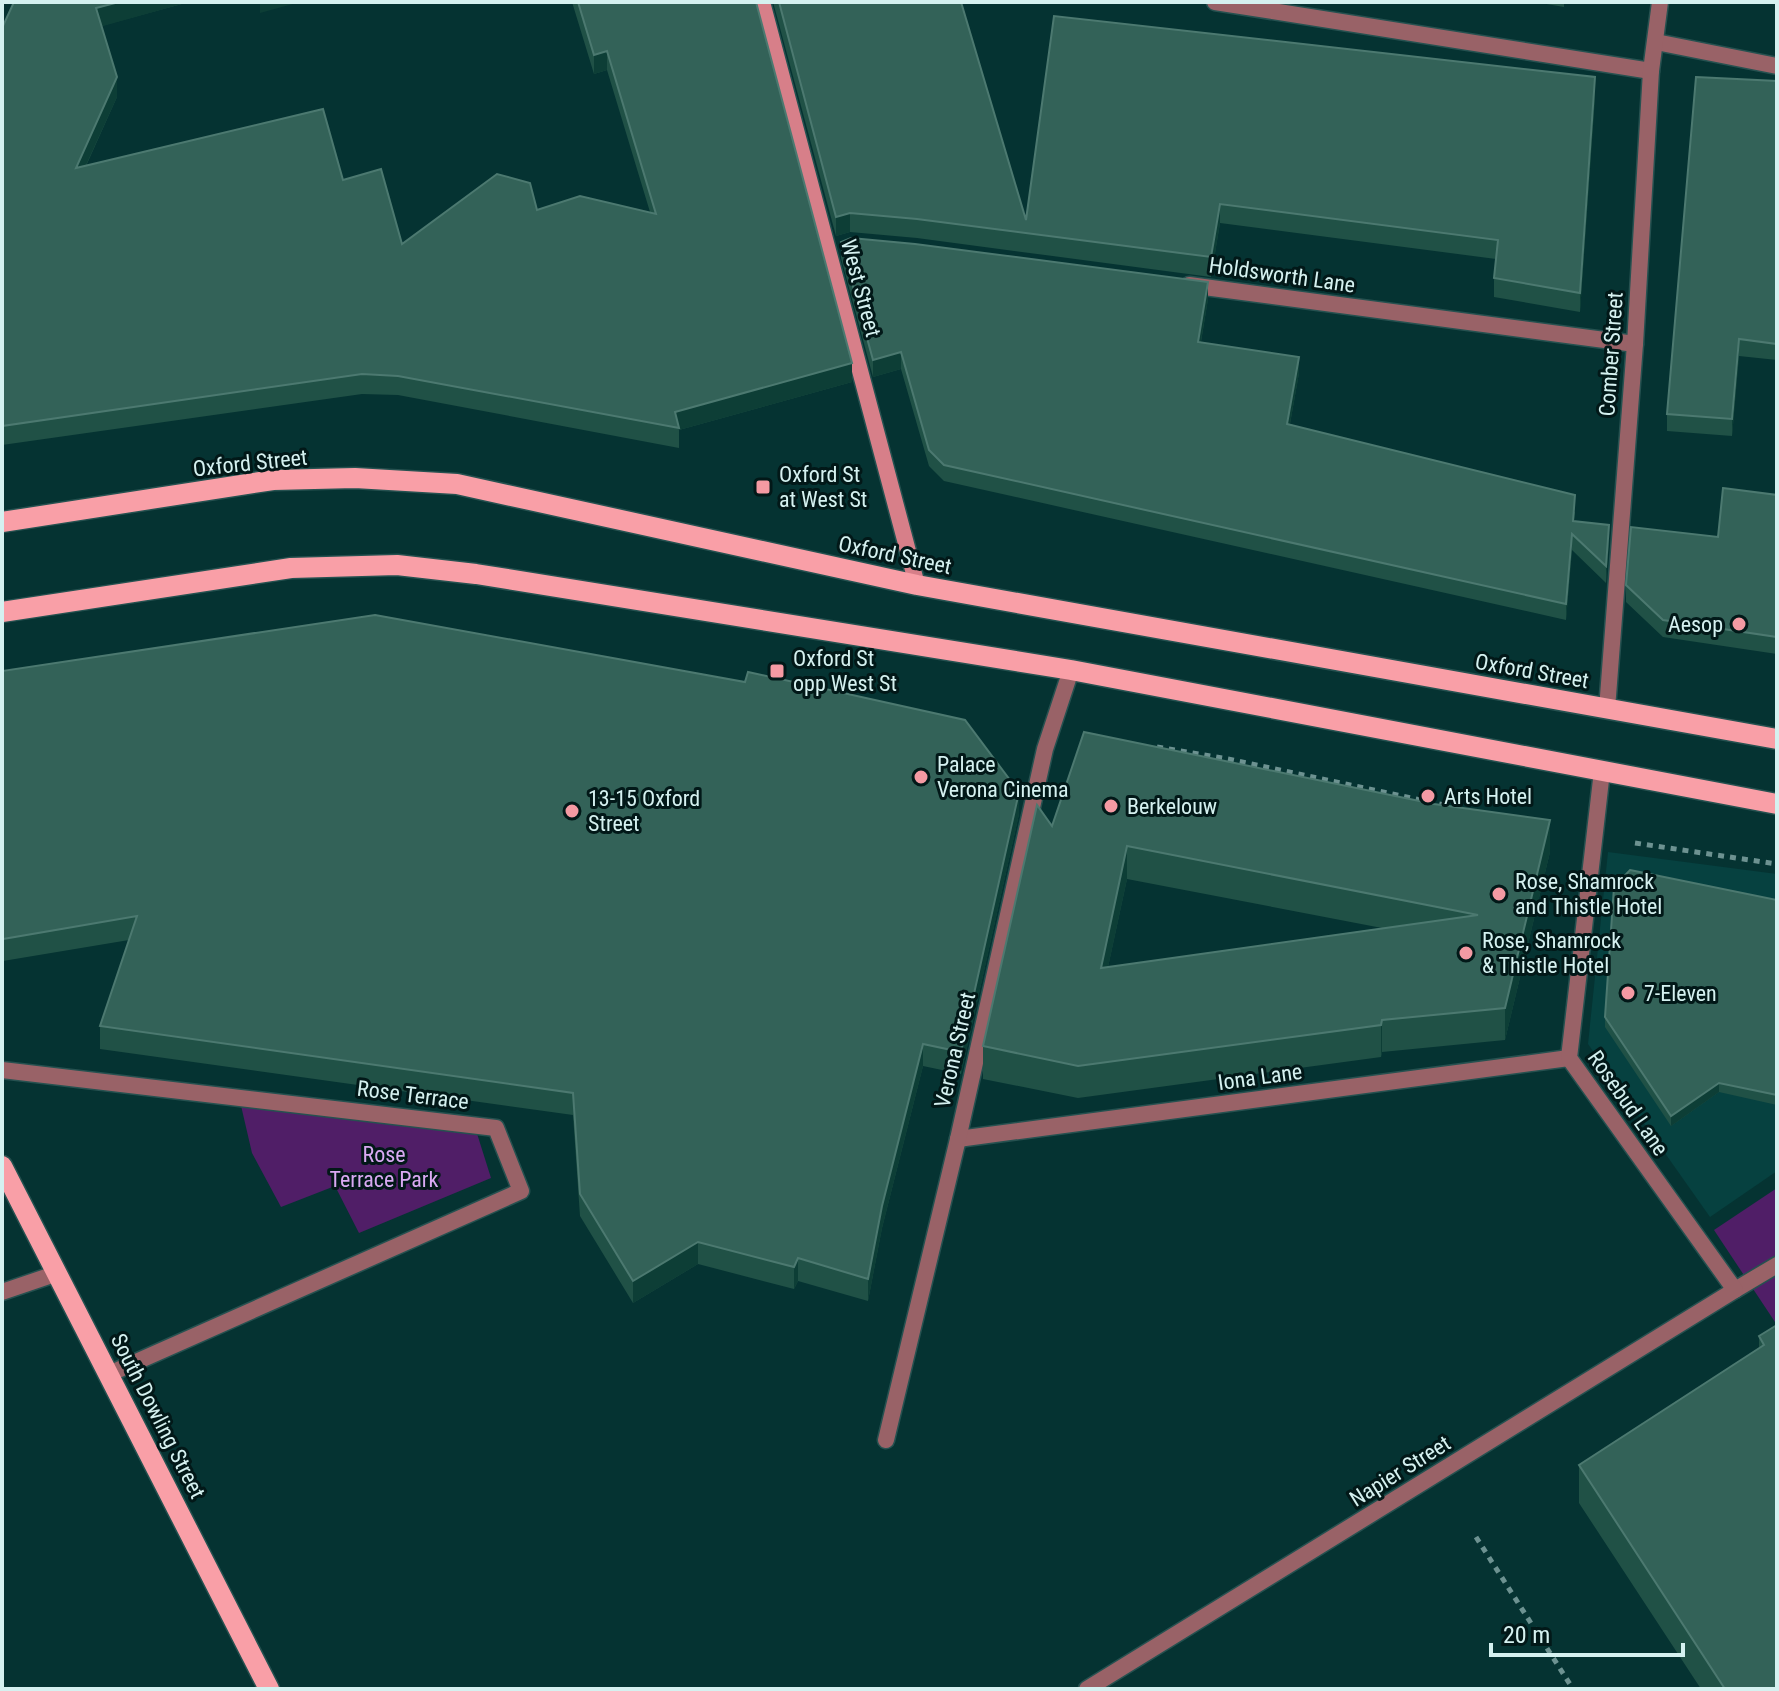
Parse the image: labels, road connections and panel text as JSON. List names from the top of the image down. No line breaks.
{"streets":{"main road":["West Street","Oxford Street","South Dowling Street"],"street":["Holdsworth Lane","Comber Street","Verona Street","Iona Lane","Rose Terrace","Rosebud Lane","Napier Street"]},"crossings":[["Holdsworth Lane","Comber Street"],["West Street","Oxford Street"],["Comber Street","Oxford Street"],["Verona Street","Iona Lane"],["Iona Lane","Rosebud Lane"],["Rose Terrace","South Dowling Street"],["Rosebud Lane","Napier Street"]],"parks":["Rose Terrace Park"],"places":{"transit":["Oxford St at West St","Oxford St opp West St"],"other":["Aesop","Palace Verona Cinema","Arts Hotel","Berkelouw","13-15 Oxford Street","Rose, Shamrock and Thistle Hotel","Rose, Shamrock & Thistle Hotel","7-Eleven"]},"scale_bar":"20 m"}
